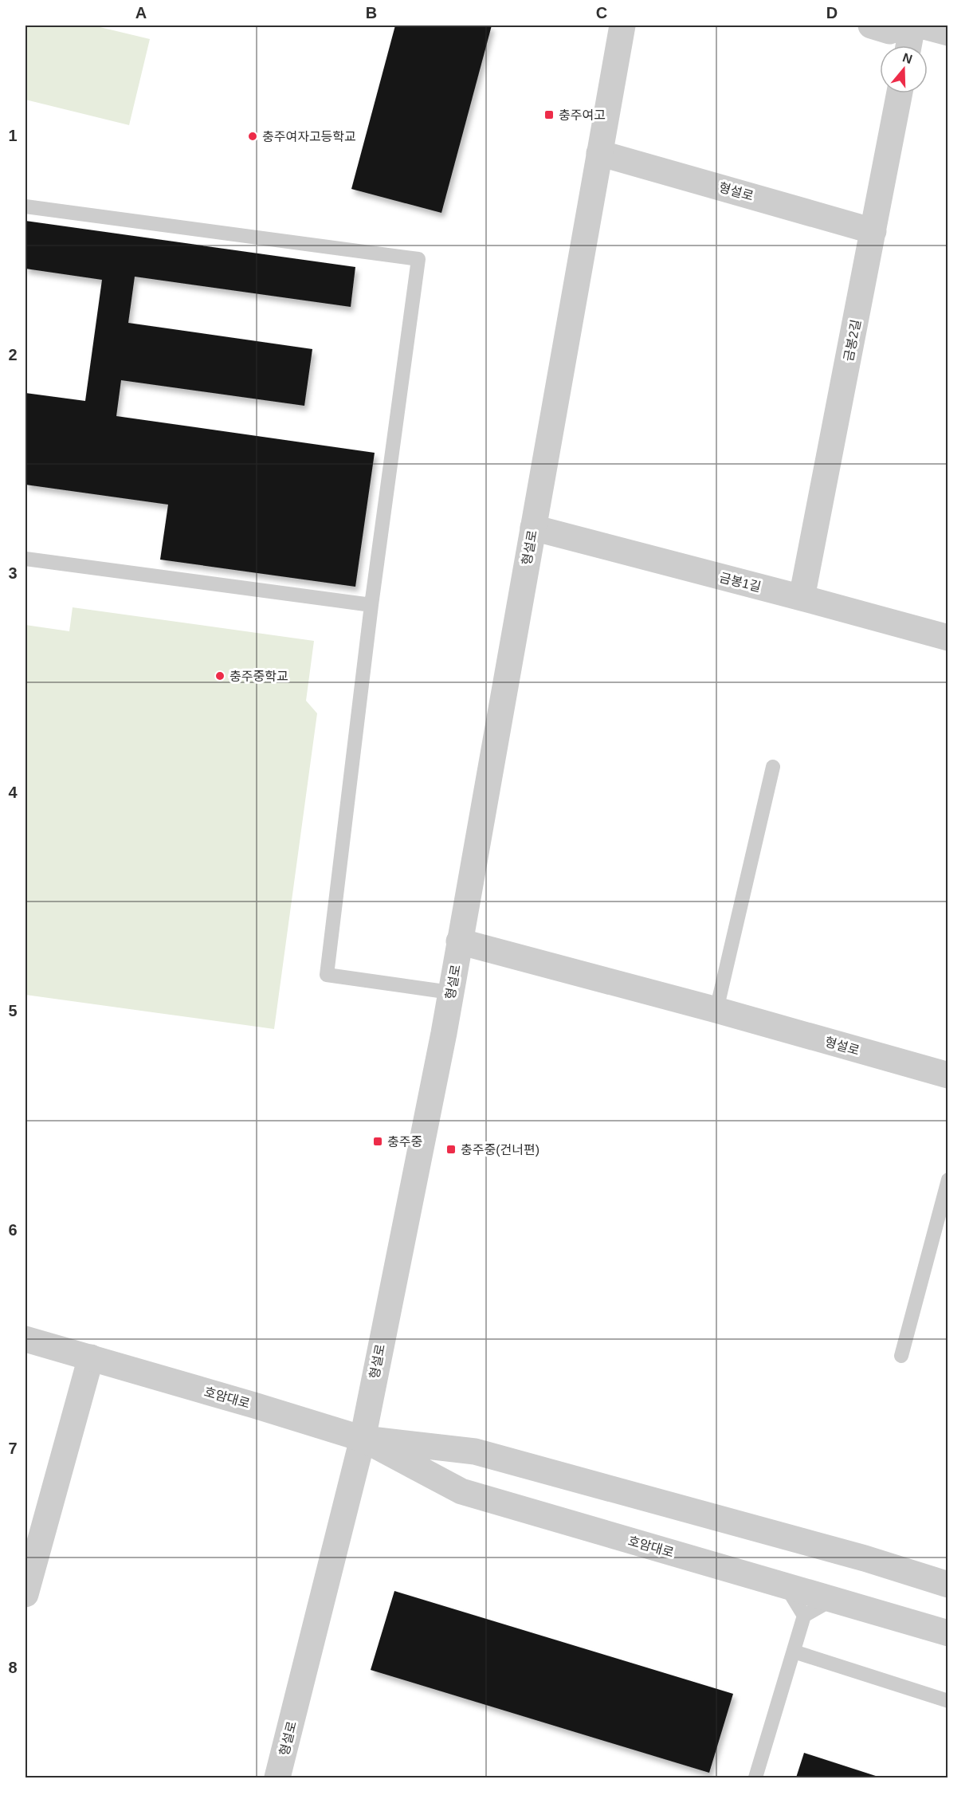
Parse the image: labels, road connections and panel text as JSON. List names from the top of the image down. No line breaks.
{"streets":{"street":["형설로","금봉2길","금봉1길","호암대로"]},"crossings":[["형설로","금봉2길"],["형설로","금봉1길"],["형설로","호암대로"],["금봉2길","금봉1길"]],"places":{"transit":["충주여고","충주중","충주중(건너편)"],"other":["충주여자고등학교","충주중학교"]},"north":"top","grid":{"columns":["A","B","C","D"],"rows":["1","2","3","4","5","6","7","8"]}}
